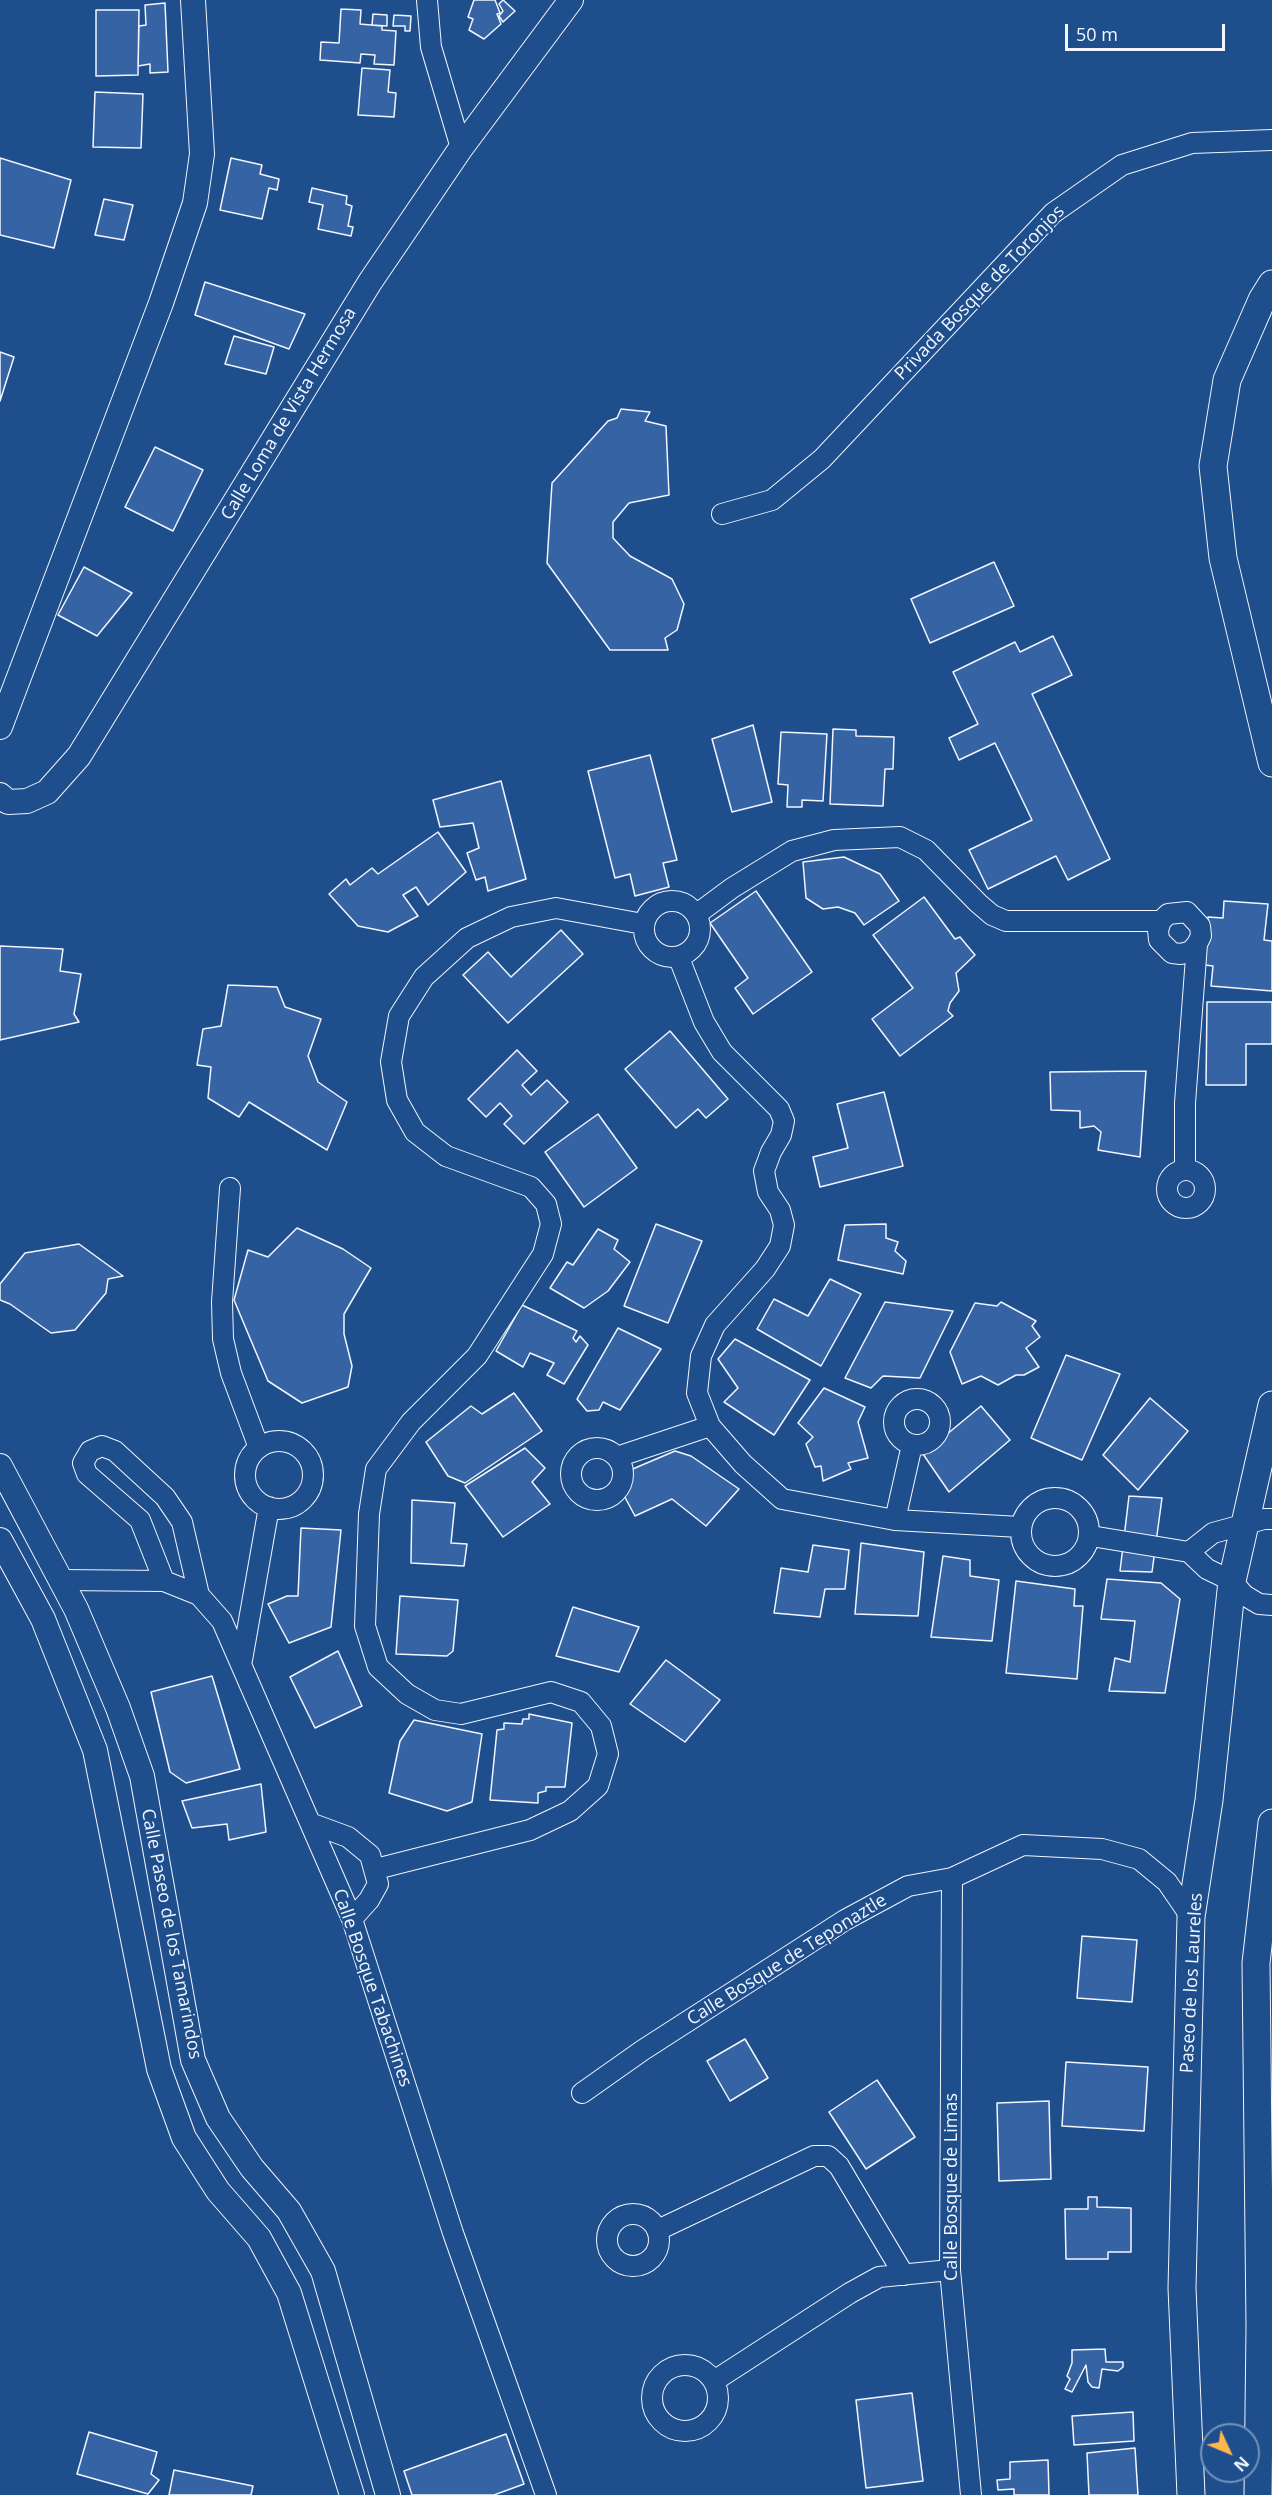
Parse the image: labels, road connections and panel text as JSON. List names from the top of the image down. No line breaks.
{"streets":{"main road":["Paseo de los Laureles"],"street":["Privada Bosque de Toronjos","Calle Loma de Vista Hermosa","Calle Paseo de los Tamarindos","Calle Bosque de Teponaztle","Calle Bosque Tabachines","Calle Bosque de Limas"]},"crossings":[["Calle Paseo de los Tamarindos","Calle Bosque Tabachines"],["Calle Bosque de Teponaztle","Paseo de los Laureles"],["Calle Bosque de Teponaztle","Calle Bosque de Limas"]],"scale_bar":"50 m","north":"bottom right"}
